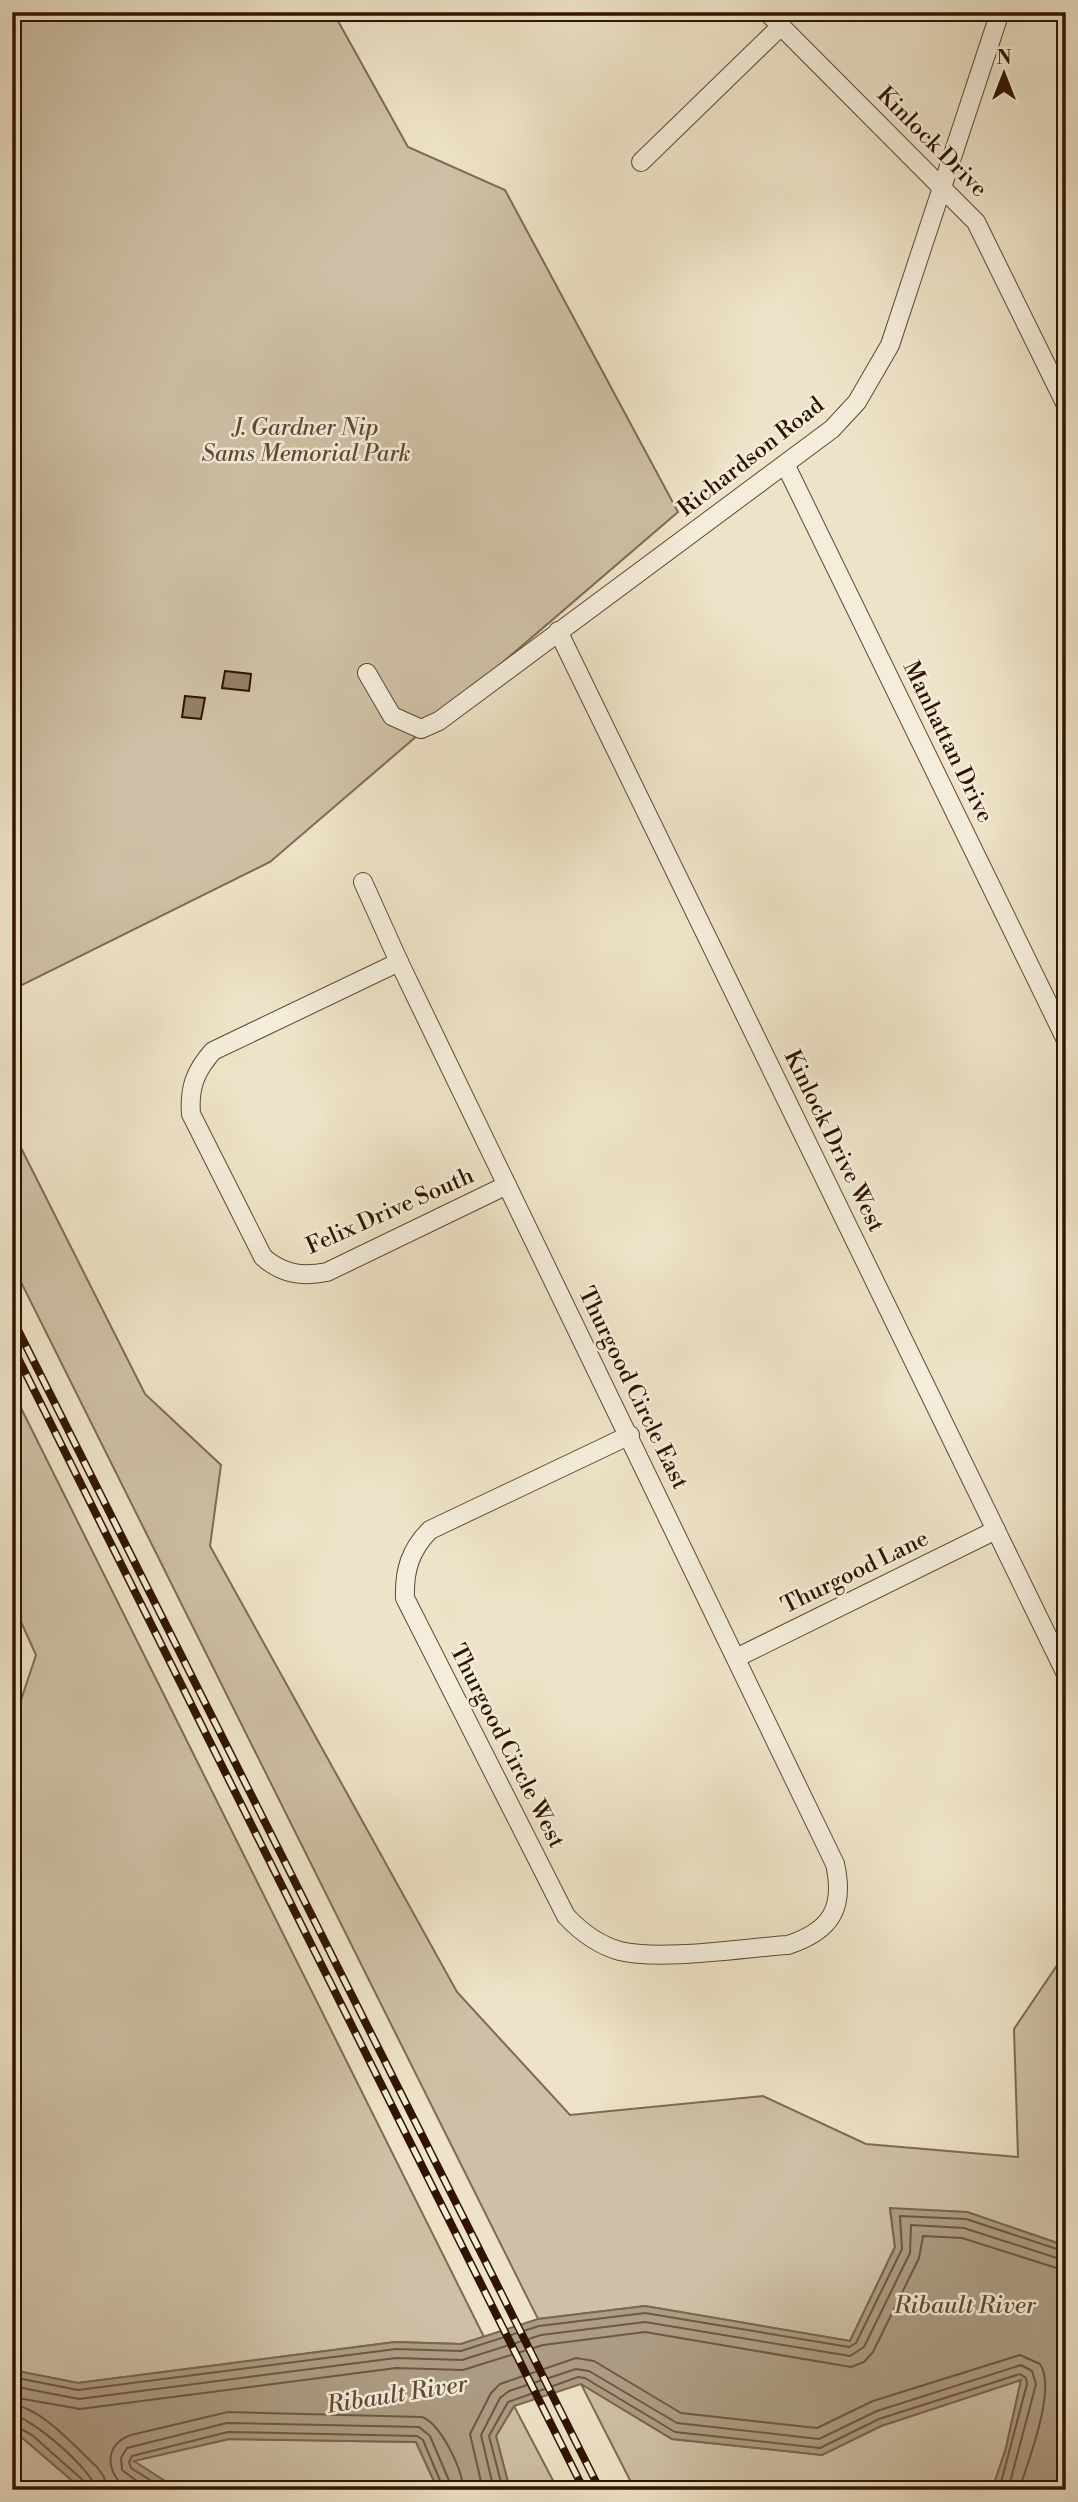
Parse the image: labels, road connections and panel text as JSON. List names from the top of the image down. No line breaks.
{"streets":{"street":["Kinlock Drive","Richardson Road","Manhattan Drive","Kinlock Drive West","Felix Drive South","Thurgood Circle East","Thurgood Lane","Thurgood Circle West"]},"crossings":[["Kinlock Drive","Richardson Road"],["Richardson Road","Manhattan Drive"],["Richardson Road","Kinlock Drive West"],["Kinlock Drive West","Thurgood Lane"],["Felix Drive South","Thurgood Circle East"],["Thurgood Circle East","Thurgood Lane"],["Thurgood Circle East","Thurgood Circle West"]],"water":["Ribault River"],"parks":["J. Gardner Nip Sams Memorial Park"],"north":"top"}
